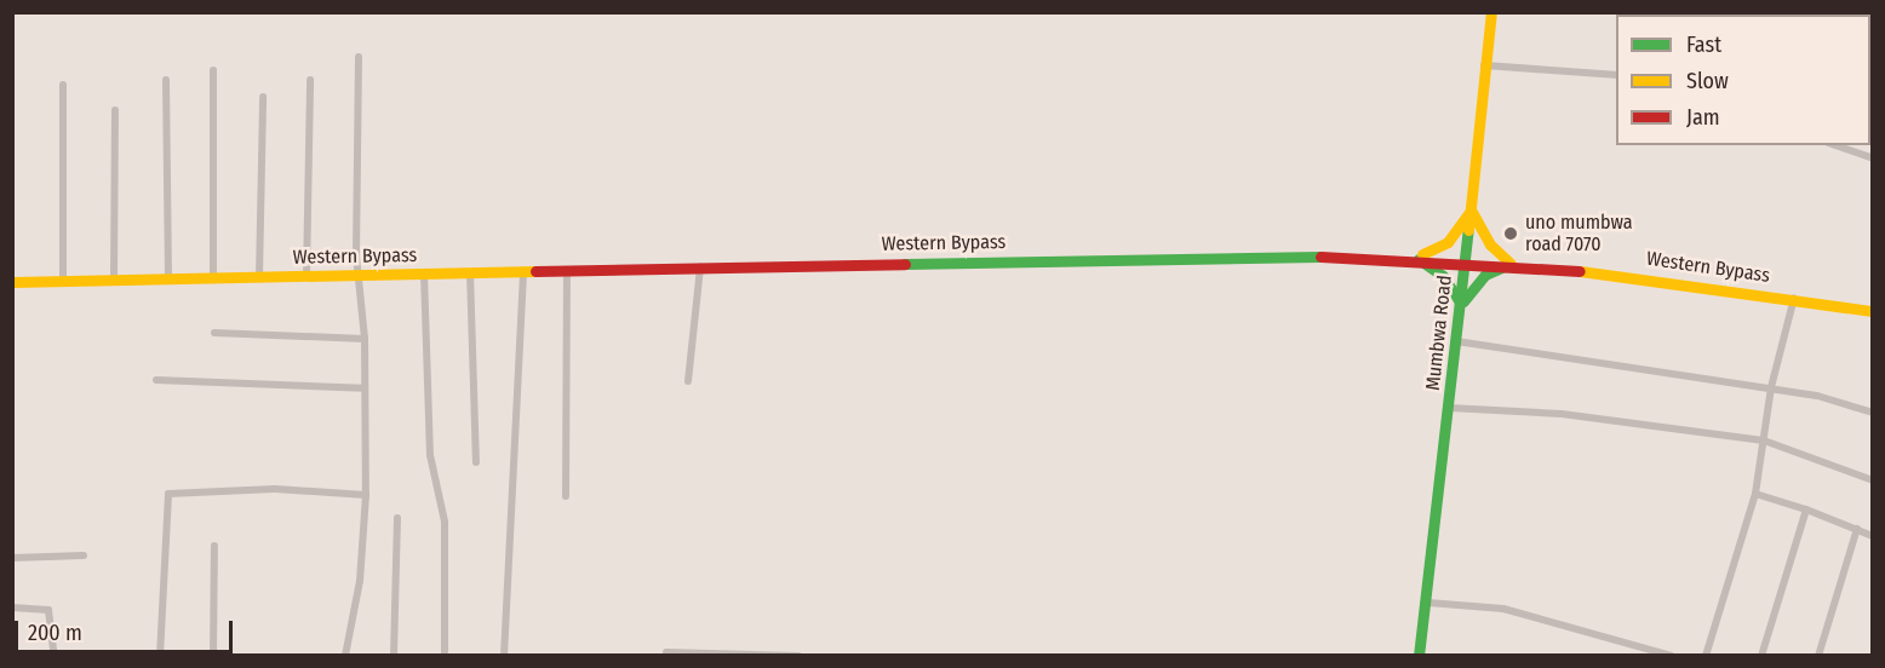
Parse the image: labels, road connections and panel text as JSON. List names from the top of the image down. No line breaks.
{"streets":{"main road":["Western Bypass","Mumbwa Road"]},"crossings":[["Western Bypass","Mumbwa Road"]],"places":["uno mumbwa road 7070"],"legend":["Fast","Slow","Jam"],"scale_bar":"200 m"}
